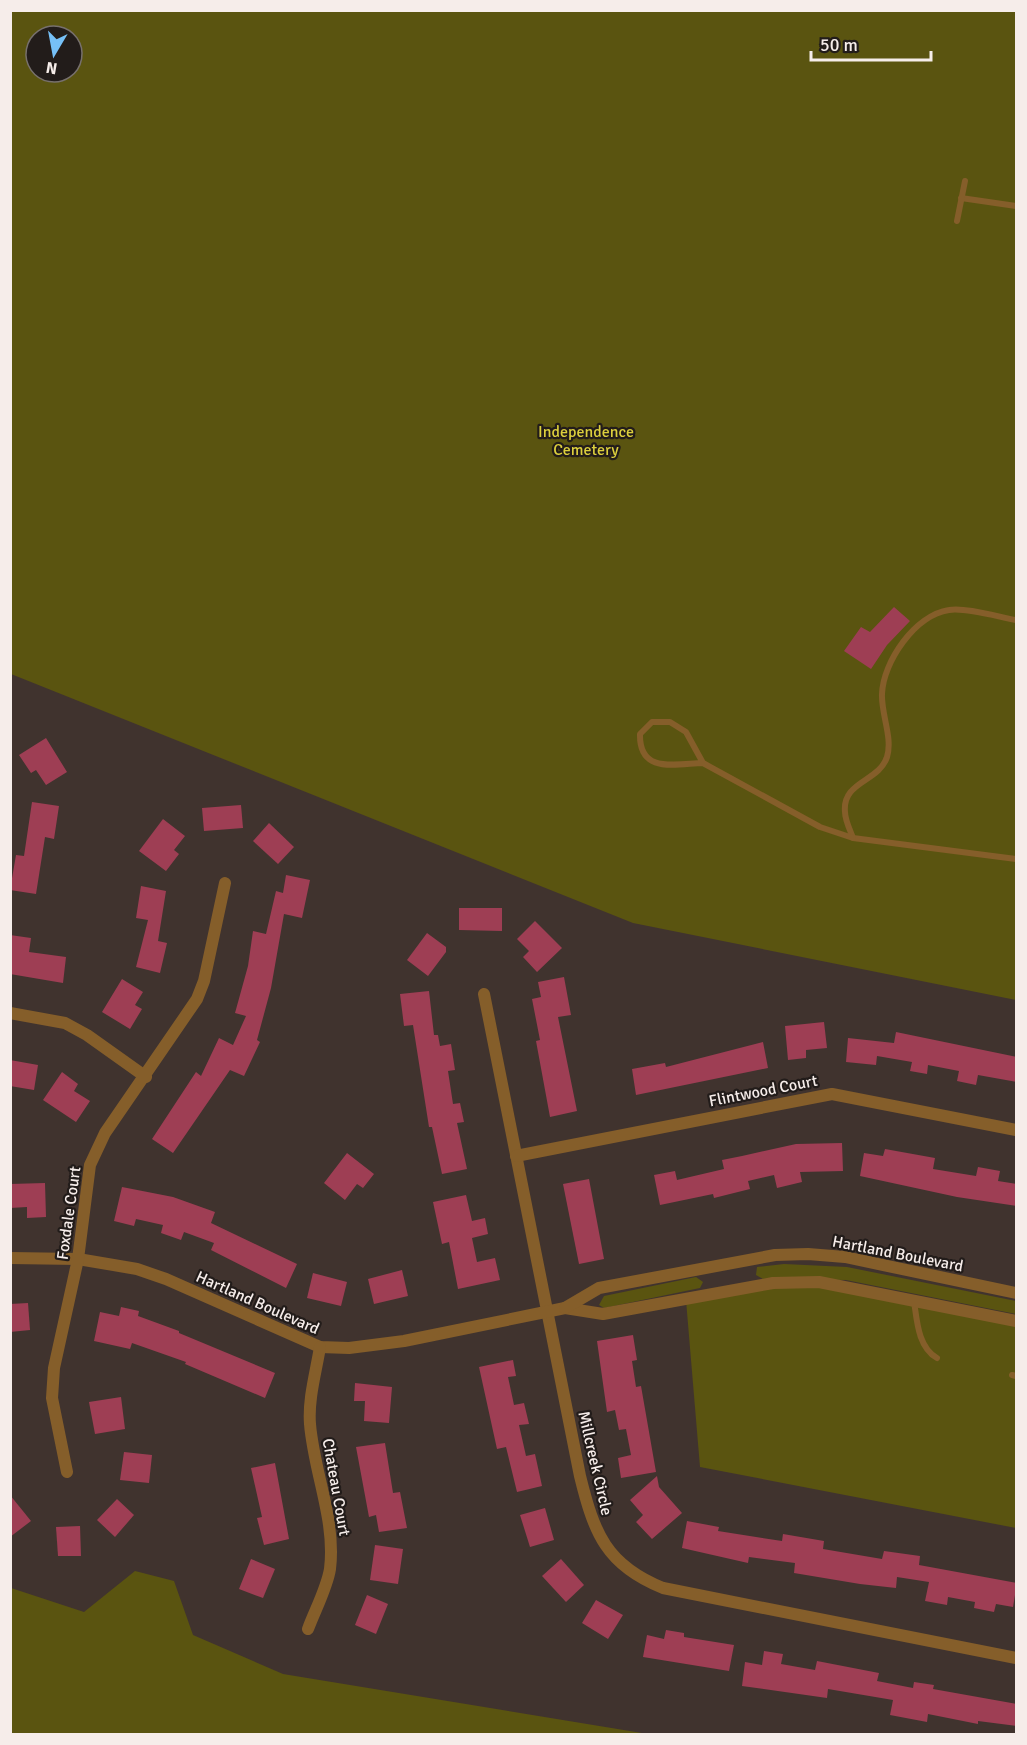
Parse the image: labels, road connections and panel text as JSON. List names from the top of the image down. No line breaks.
{"streets":{"street":["Flintwood Court","Foxdale Court","Hartland Boulevard","Millcreek Circle","Chateau Court"]},"crossings":[["Flintwood Court","Millcreek Circle"],["Foxdale Court","Hartland Boulevard"],["Hartland Boulevard","Millcreek Circle"],["Hartland Boulevard","Chateau Court"]],"parks":["Independence Cemetery"],"scale_bar":"50 m","north":"bottom"}
